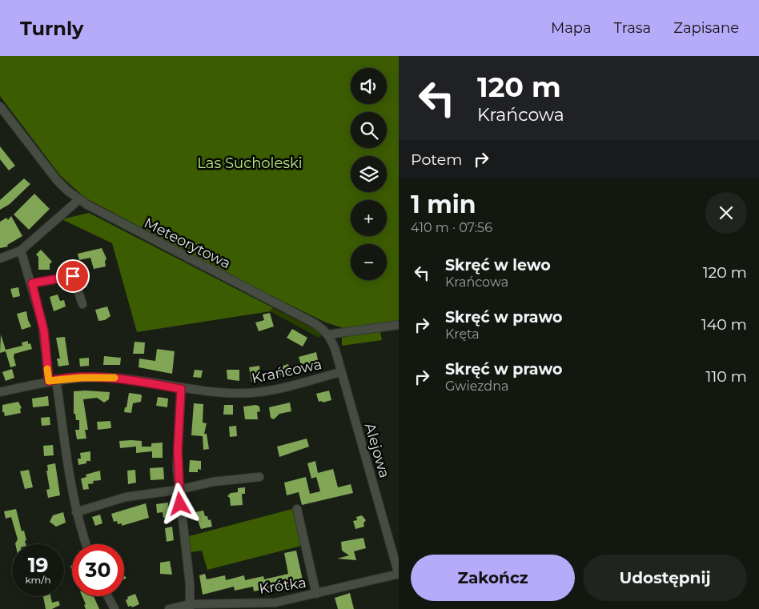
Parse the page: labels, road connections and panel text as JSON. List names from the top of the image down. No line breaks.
{"streets":{"street":["Meteorytowa","Krańcowa","Alejowa","Krótka"]},"crossings":[["Meteorytowa","Alejowa"],["Krańcowa","Alejowa"],["Alejowa","Krótka"]],"parks":["Las Sucholeski"],"page":{"header":"Turnly","nav":["Mapa","Trasa","Zapisane"],"turn":["120 m","Krańcowa"],"map_buttons":["+","−"],"then":"Potem","heading":["1 min","410 m · 07:56"],"list":[{"name":"Skręć w lewo","note":"Krańcowa","value":"120 m"},{"name":"Skręć w prawo","note":"Kręta","value":"140 m"},{"name":"Skręć w prawo","note":"Gwiezdna","value":"110 m"}],"speed":"19 km/h","limit":"30","buttons":["Zakończ","Udostępnij"]}}
